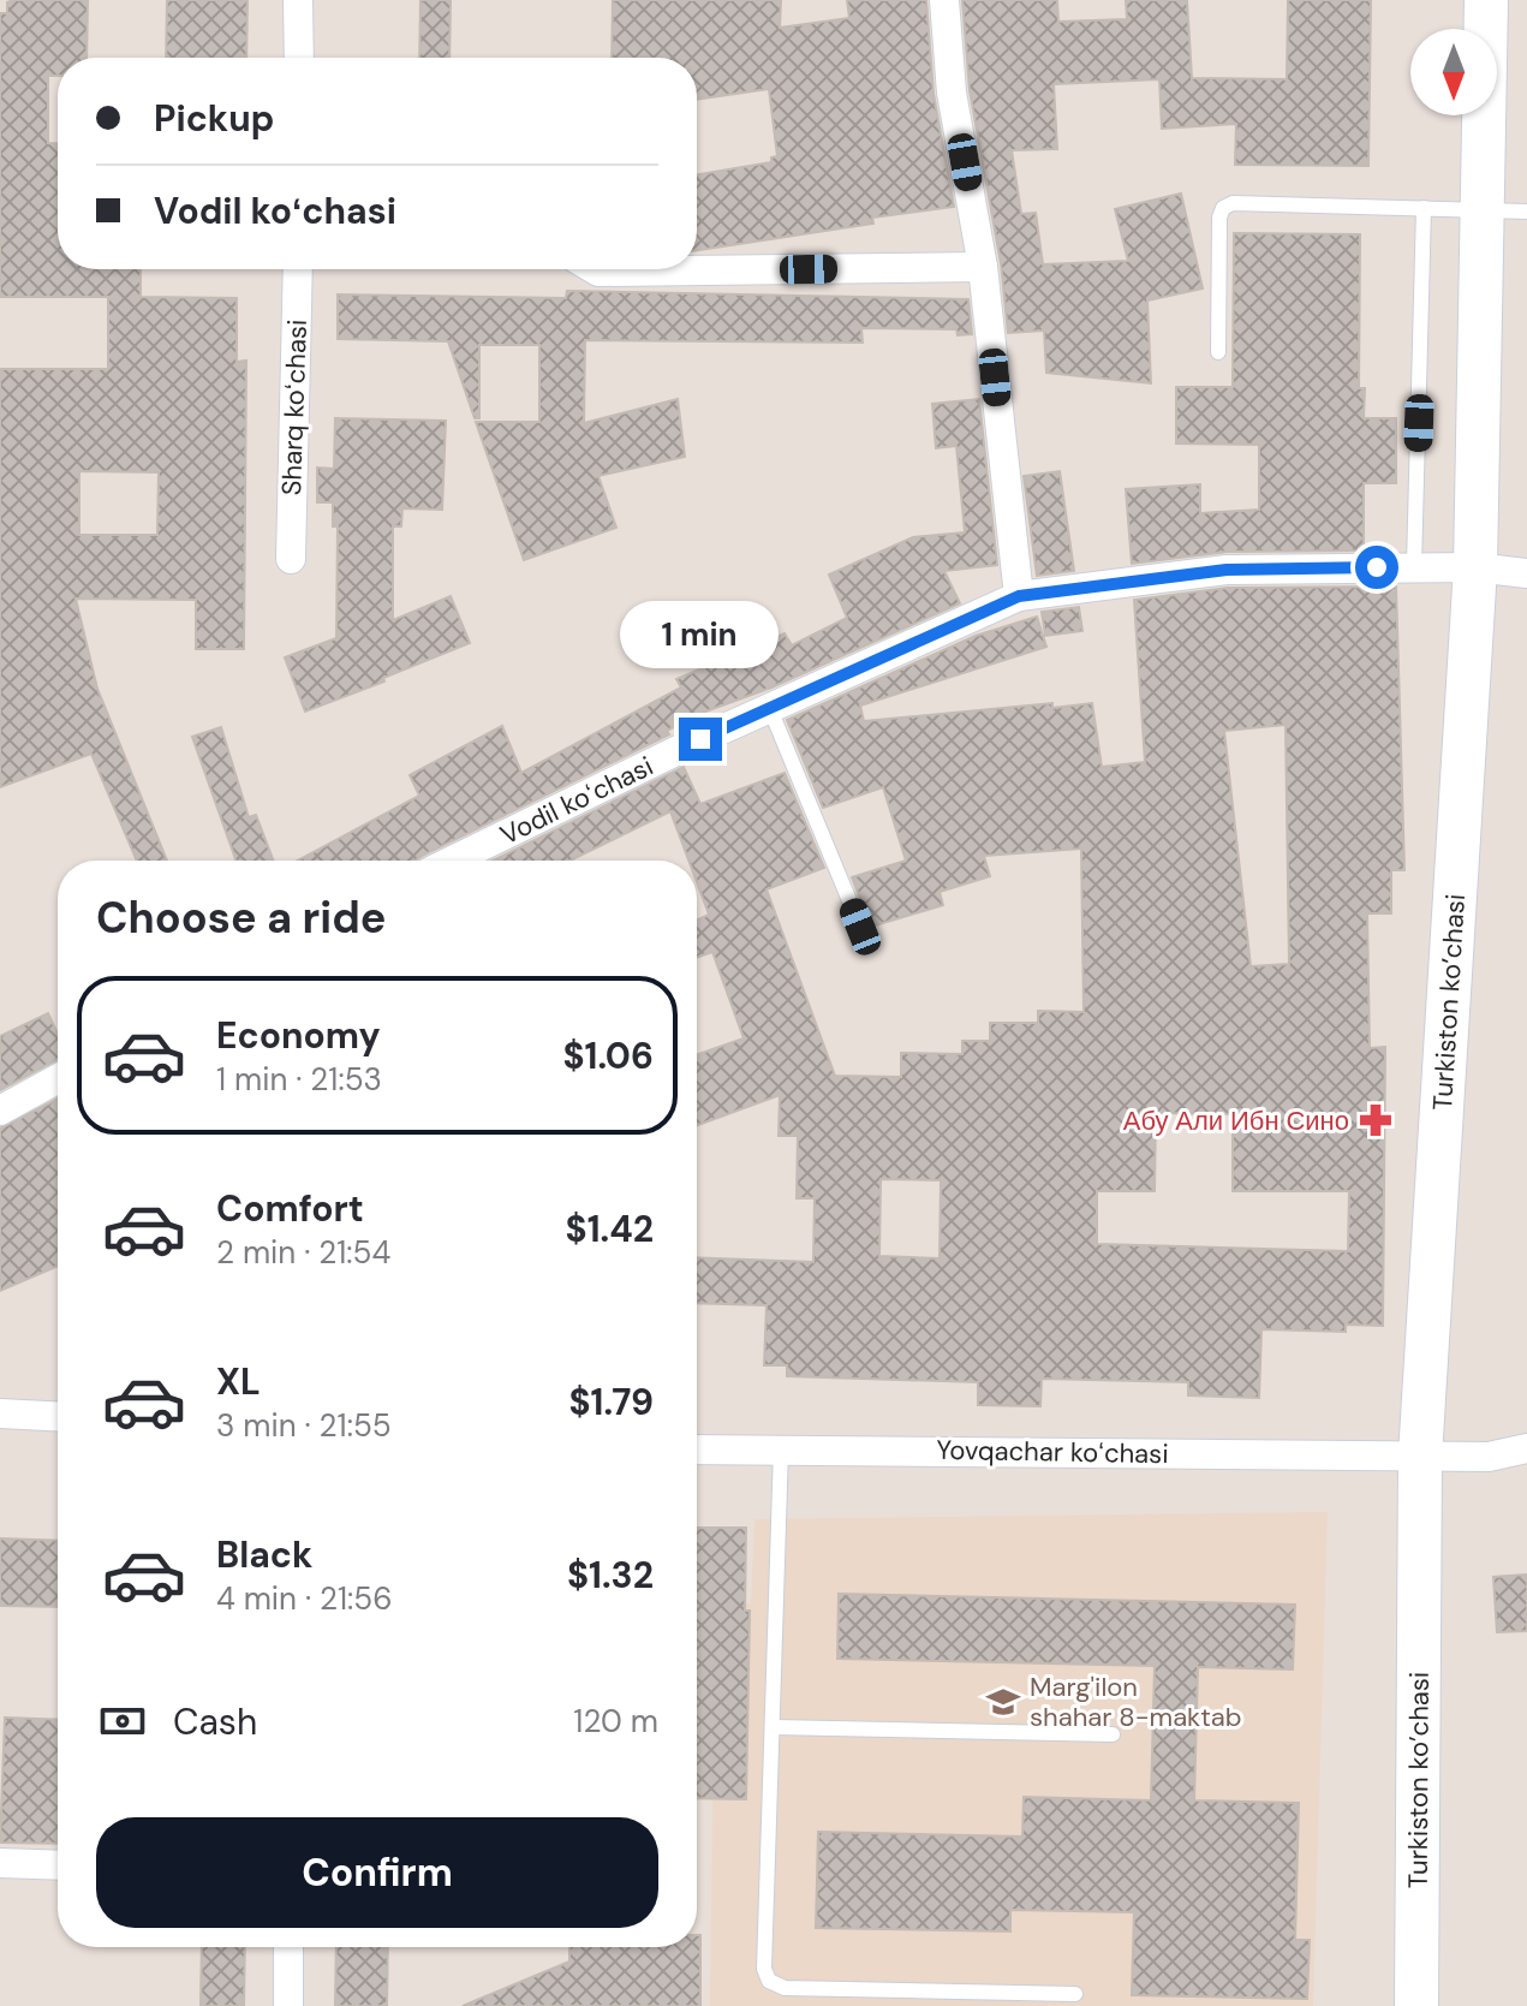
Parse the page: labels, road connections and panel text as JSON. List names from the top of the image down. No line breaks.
{"streets":{"main road":["Turkiston ko’chasi"],"street":["Sharq koʻchasi","Vodil koʻchasi","Yovqachar koʻchasi"]},"crossings":[["Vodil koʻchasi","Turkiston ko’chasi"],["Turkiston ko’chasi","Yovqachar koʻchasi"]],"places":{"pharmacy":["Абу Али Ибн Сино"],"school or university":["Marg'ilon shahar 8-maktab"]},"north":"bottom","page":{"banner":["Pickup","Vodil koʻchasi"],"bubble":"1 min","heading":"Choose a ride","list":[{"name":"Economy","note":"1 min · 21:53","value":"$1.06"},{"name":"Comfort","note":"2 min · 21:54","value":"$1.42"},{"name":"XL","note":"3 min · 21:55","value":"$1.79"},{"name":"Black","note":"4 min · 21:56","value":"$1.32"}],"pay":["Cash","120 m"],"buttons":"Confirm"}}
